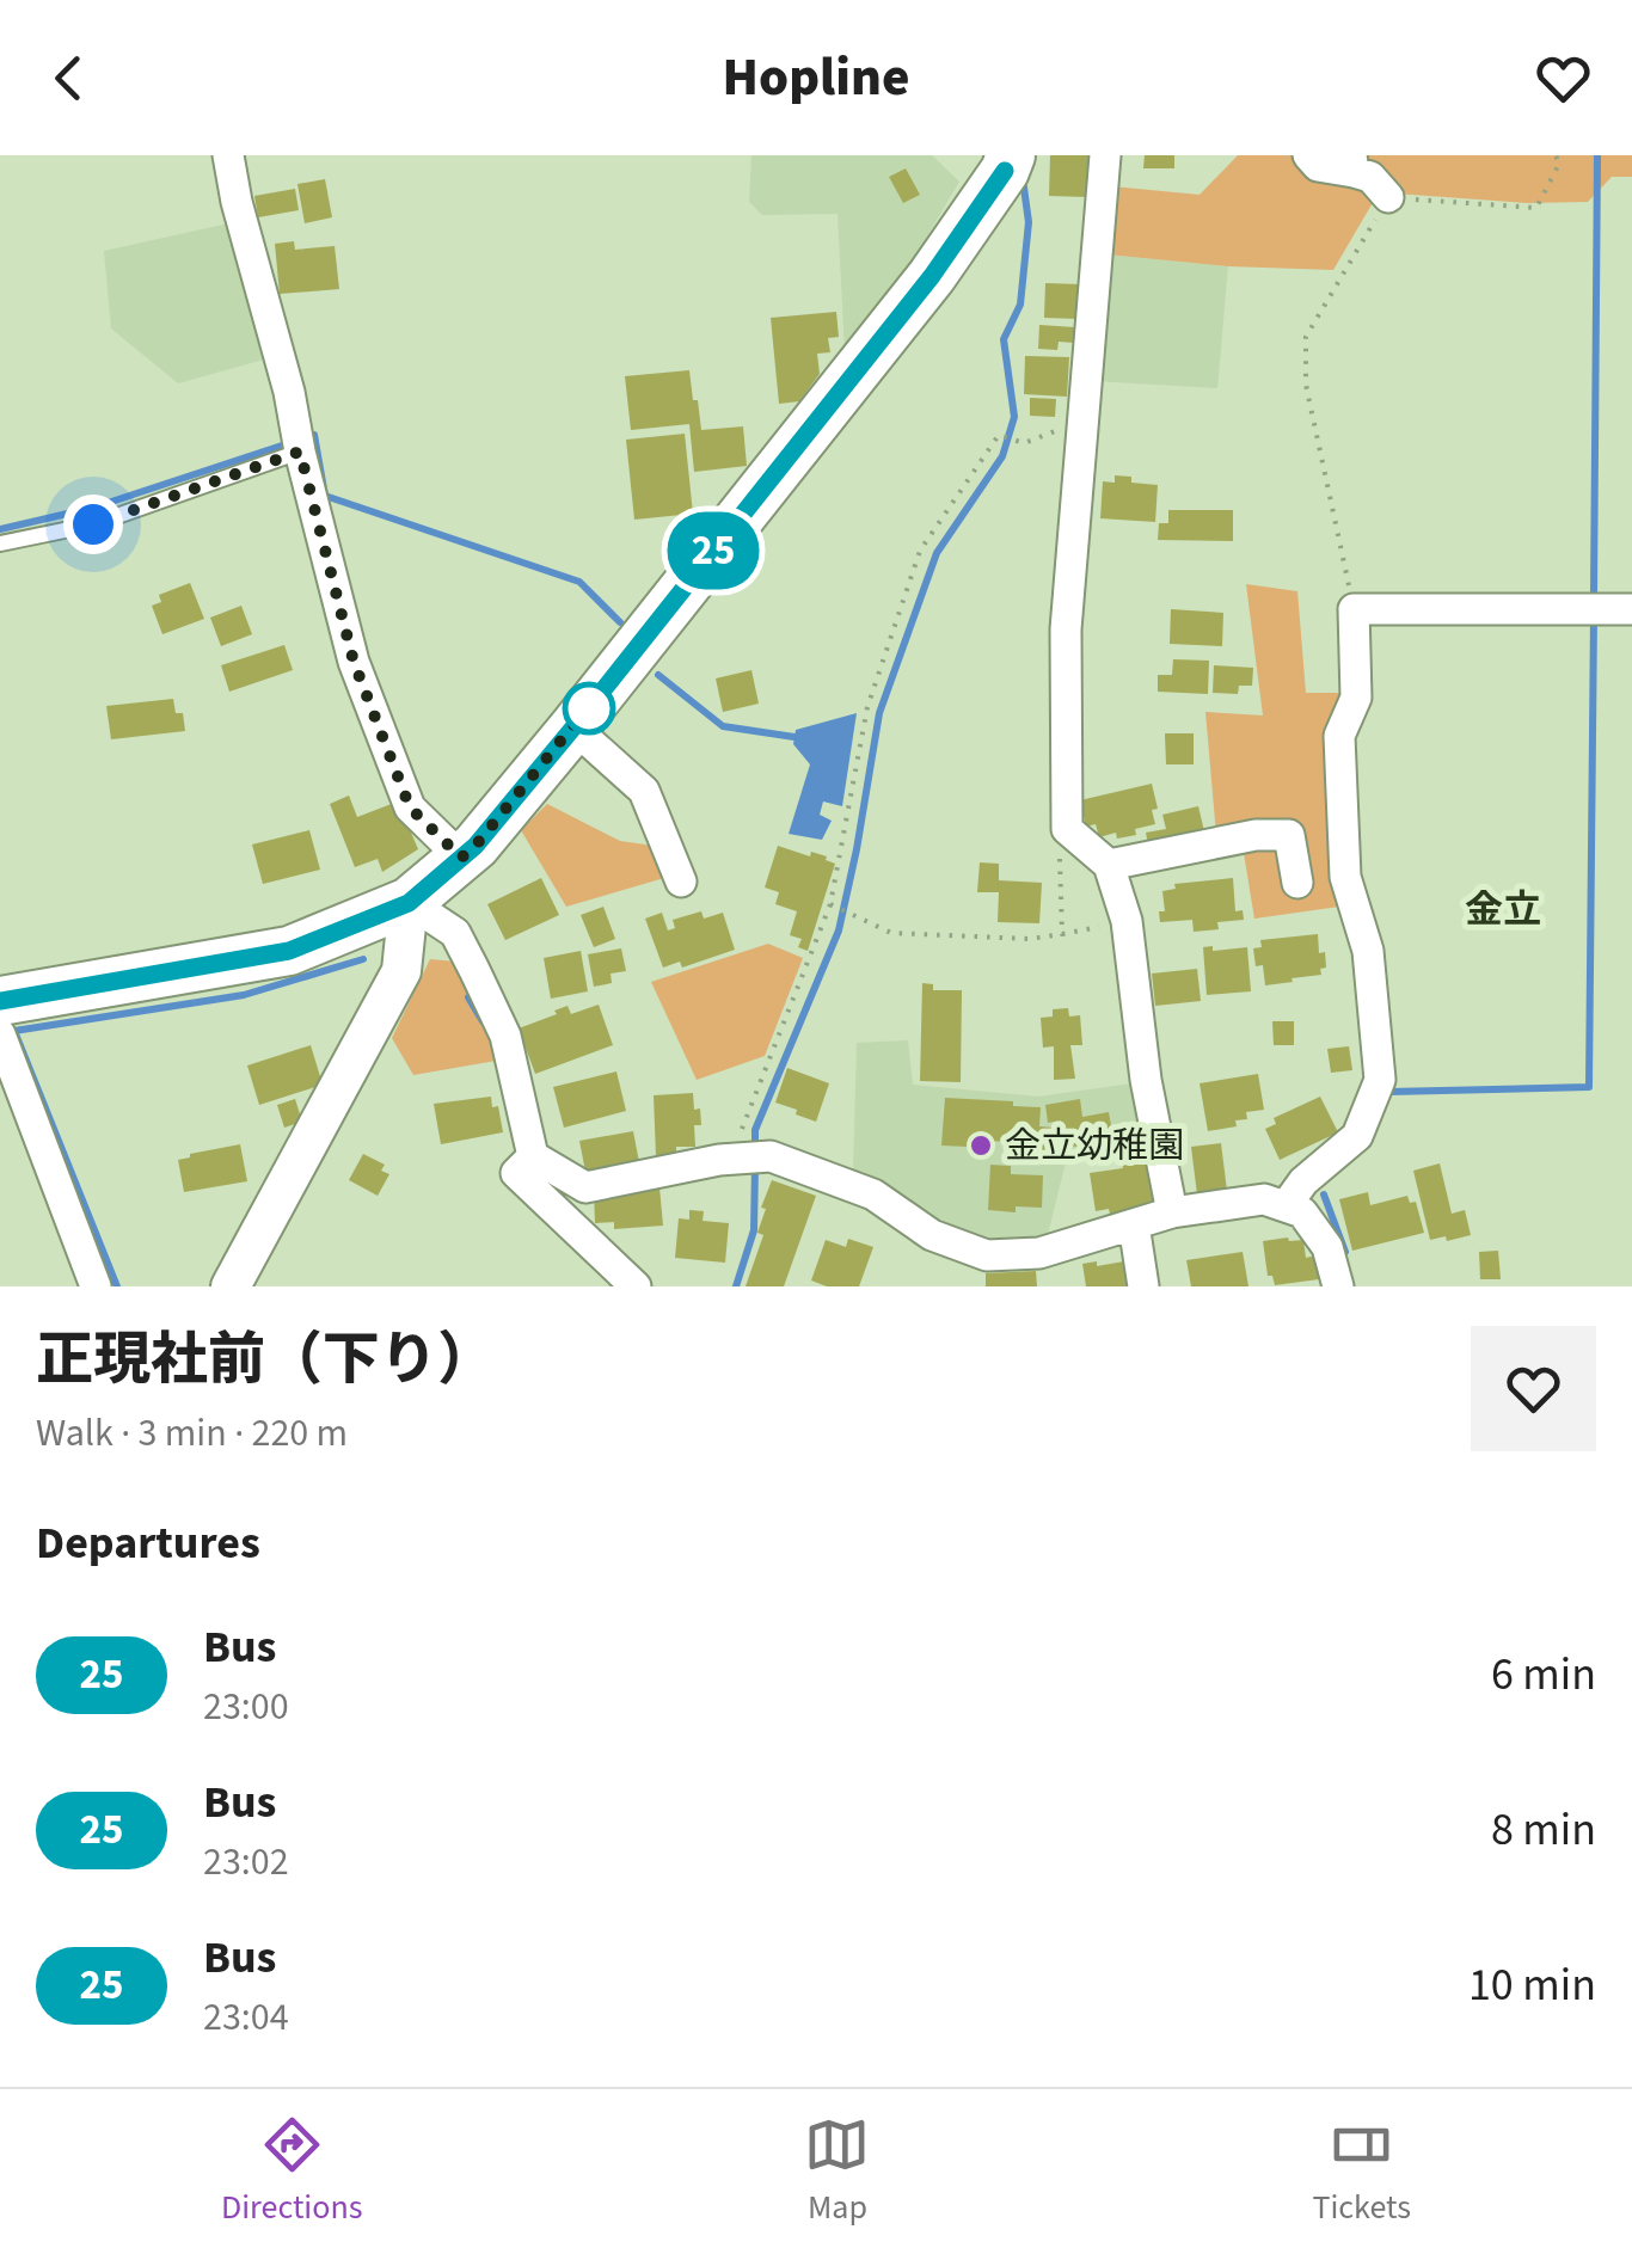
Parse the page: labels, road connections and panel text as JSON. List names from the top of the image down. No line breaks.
{"districts":["金立"],"places":["金立幼稚園"],"lines":["bus line 25"],"page":{"header":"Hopline","on_map":"25","heading":[["正現社前（下り）","Walk · 3 min · 220 m"],"Departures"],"list":[{"mark":"25","name":"Bus","note":"23:00","value":"6 min"},{"mark":"25","name":"Bus","note":"23:02","value":"8 min"},{"mark":"25","name":"Bus","note":"23:04","value":"10 min"}],"tabs":["Directions","Map","Tickets"]}}
